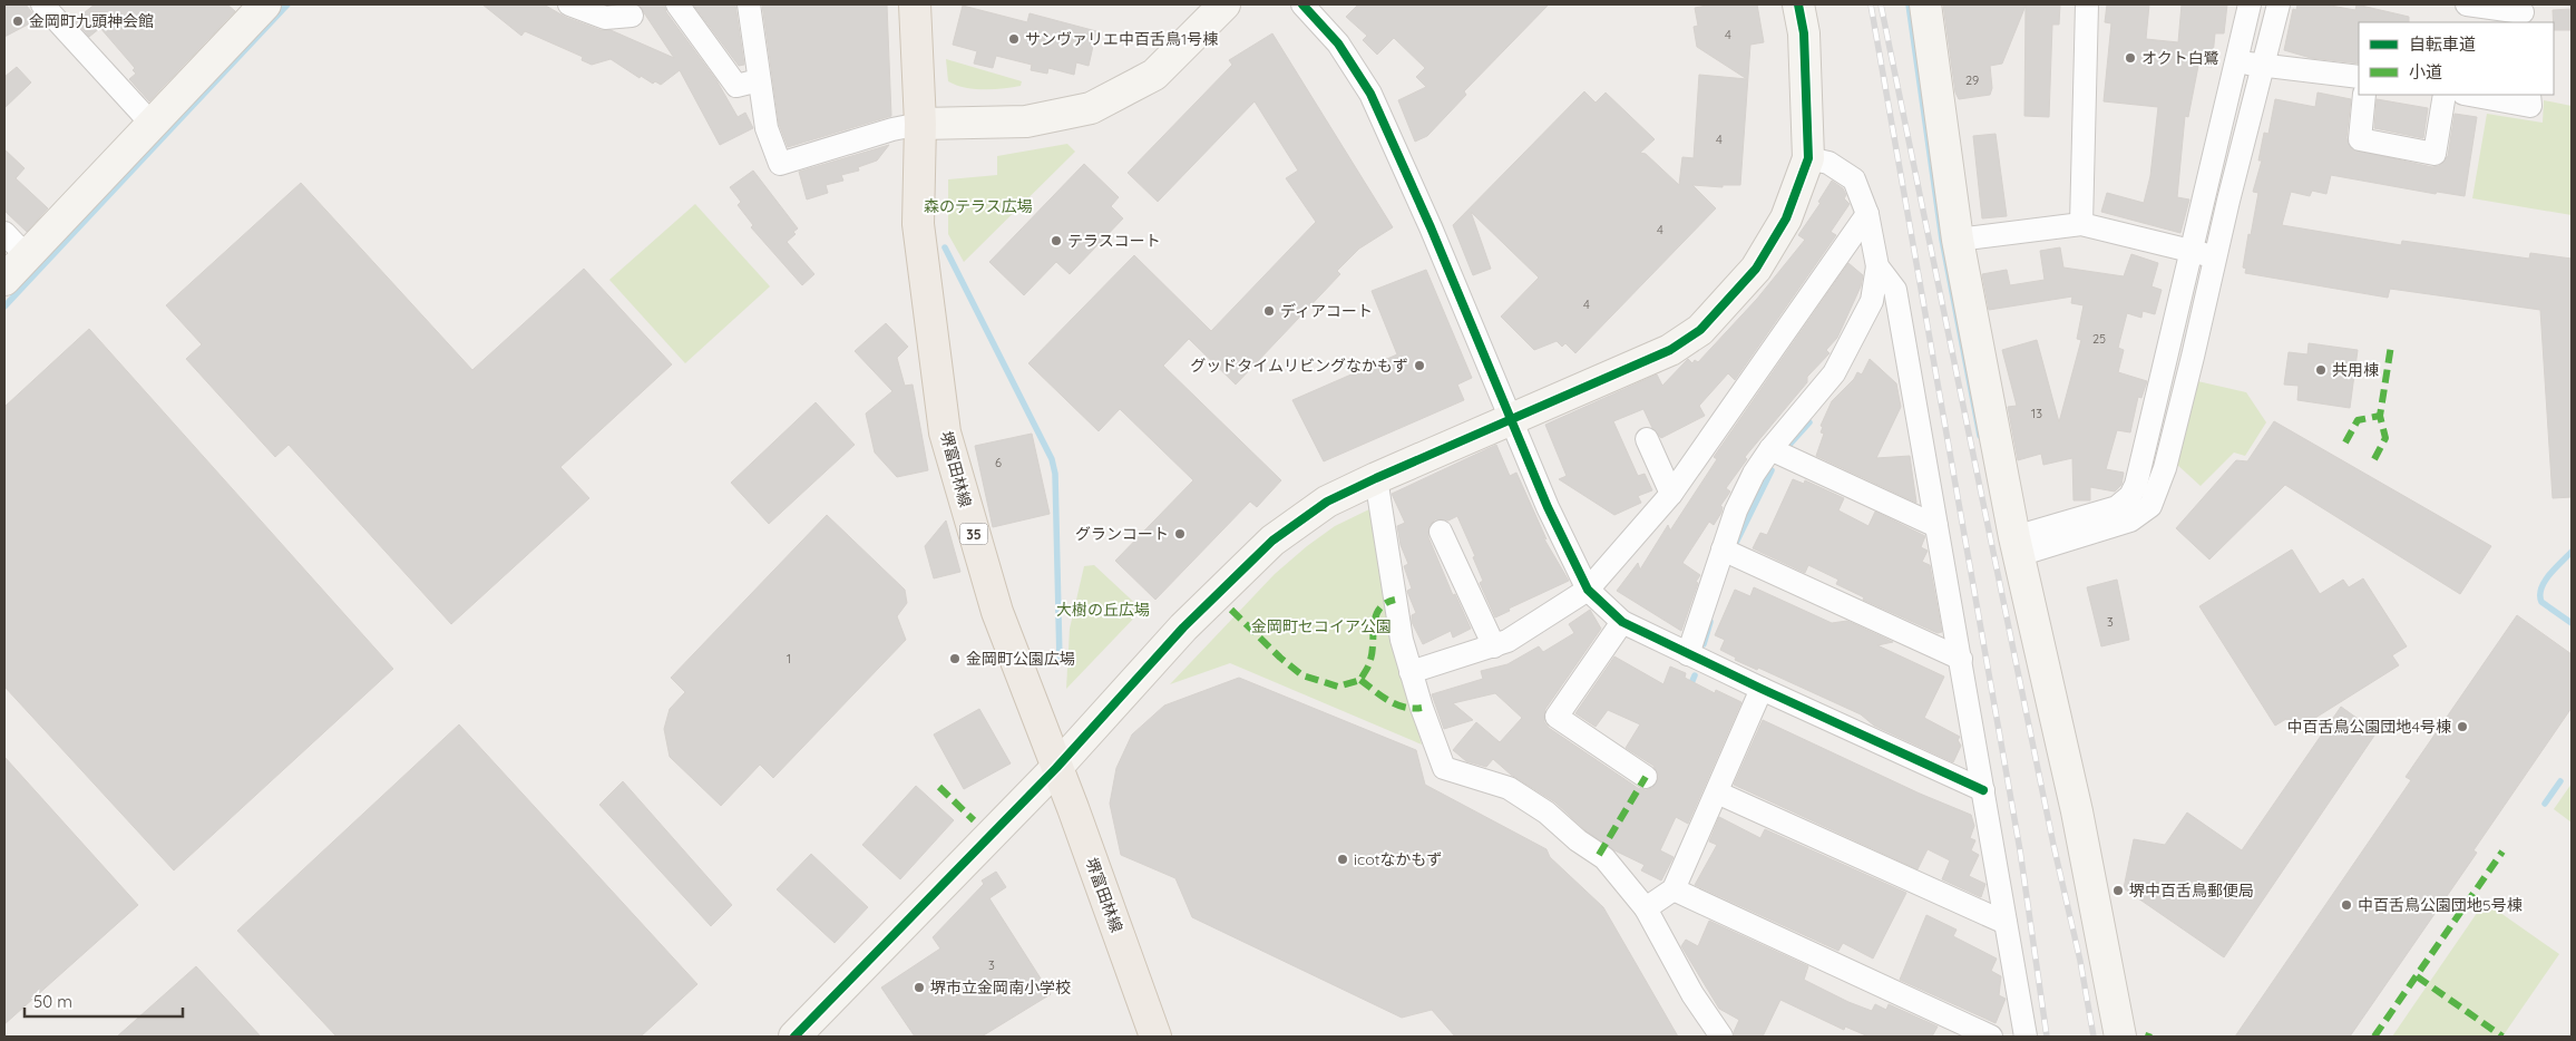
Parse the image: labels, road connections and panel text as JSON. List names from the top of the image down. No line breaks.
{"streets":{"main road":["堺富田林線","35"]},"parks":["森のテラス広場","大樹の丘広場","金岡町セコイア公園"],"places":["金岡町九頭神会館","サンヴァリエ中百舌鳥1号棟","オクト白鷺","テラスコート","ディアコート","グッドタイムリビングなかもず","共用棟","グランコート","金岡町公園広場","中百舌鳥公園団地4号棟","icotなかもず","堺中百舌鳥郵便局","中百舌鳥公園団地5号棟","堺市立金岡南小学校"],"house_numbers":["4","29","4","4","4","25","13","6","3","1","3"],"legend":["自転車道","小道"],"scale_bar":"50 m"}
